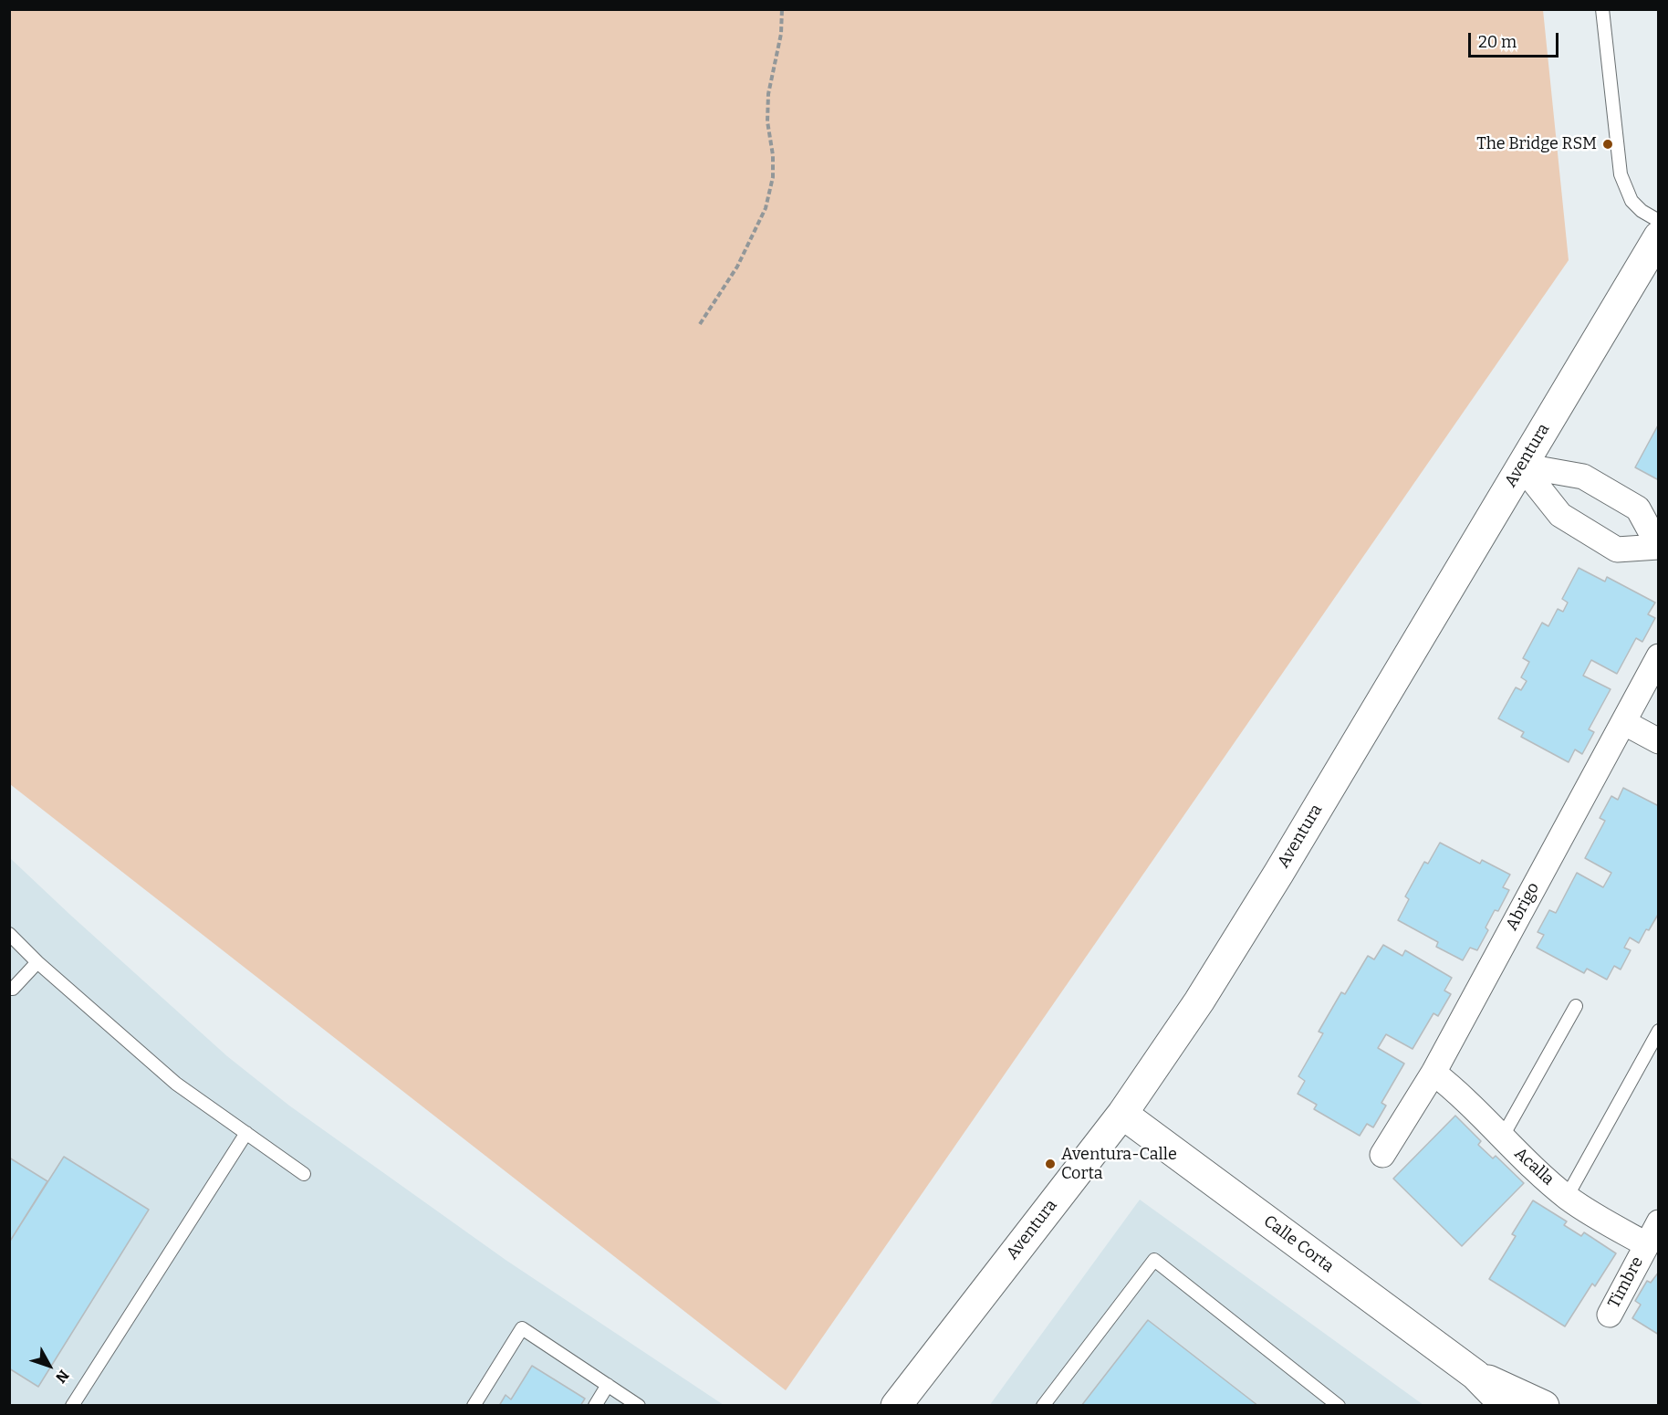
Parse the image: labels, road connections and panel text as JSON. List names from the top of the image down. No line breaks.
{"streets":{"street":["Aventura","Abrigo","Acalla","Calle Corta","Timbre"]},"crossings":[["Aventura","Calle Corta"],["Abrigo","Acalla"],["Acalla","Timbre"]],"places":["The Bridge RSM","Aventura-Calle Corta"],"scale_bar":"20 m","north":"bottom right"}
